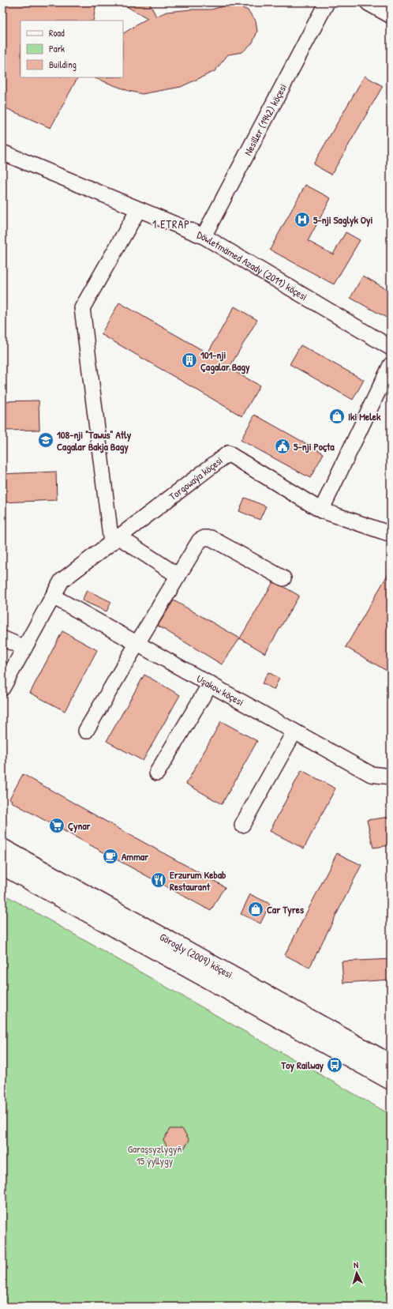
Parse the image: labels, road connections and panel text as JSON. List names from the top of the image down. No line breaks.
{"streets":{"street":["Nesiller (1942) köçesi","Döwletmämed Azady (2011) köçesi","Torgowaýa köçesi","Uşakow köçesi","Görogly (2009) köçesi"]},"crossings":[["Nesiller (1942) köçesi","Döwletmämed Azady (2011) köçesi"],["Torgowaýa köçesi","Uşakow köçesi"]],"districts":["1 ETRAP"],"parks":["Garaşsyzlygyň 15 ýyllygy"],"places":{"hospital":["5-nji Saglyk Oyi"],"building":["101-nji Çagalar Bagy"],"shop":["Iki Melek","Car Tyres"],"school or university":["108-nji \"Tawus\" Atly Cagalar Bakja Bagy"],"public building":["5-nji Poçta"],"supermarket":["Çynar"],"cafe":["Ammar"],"restaurant":["Erzurum Kebab Restaurant"],"bus stop":["Toy Railway"]},"legend":["Road","Park","Building"],"north":"top"}
